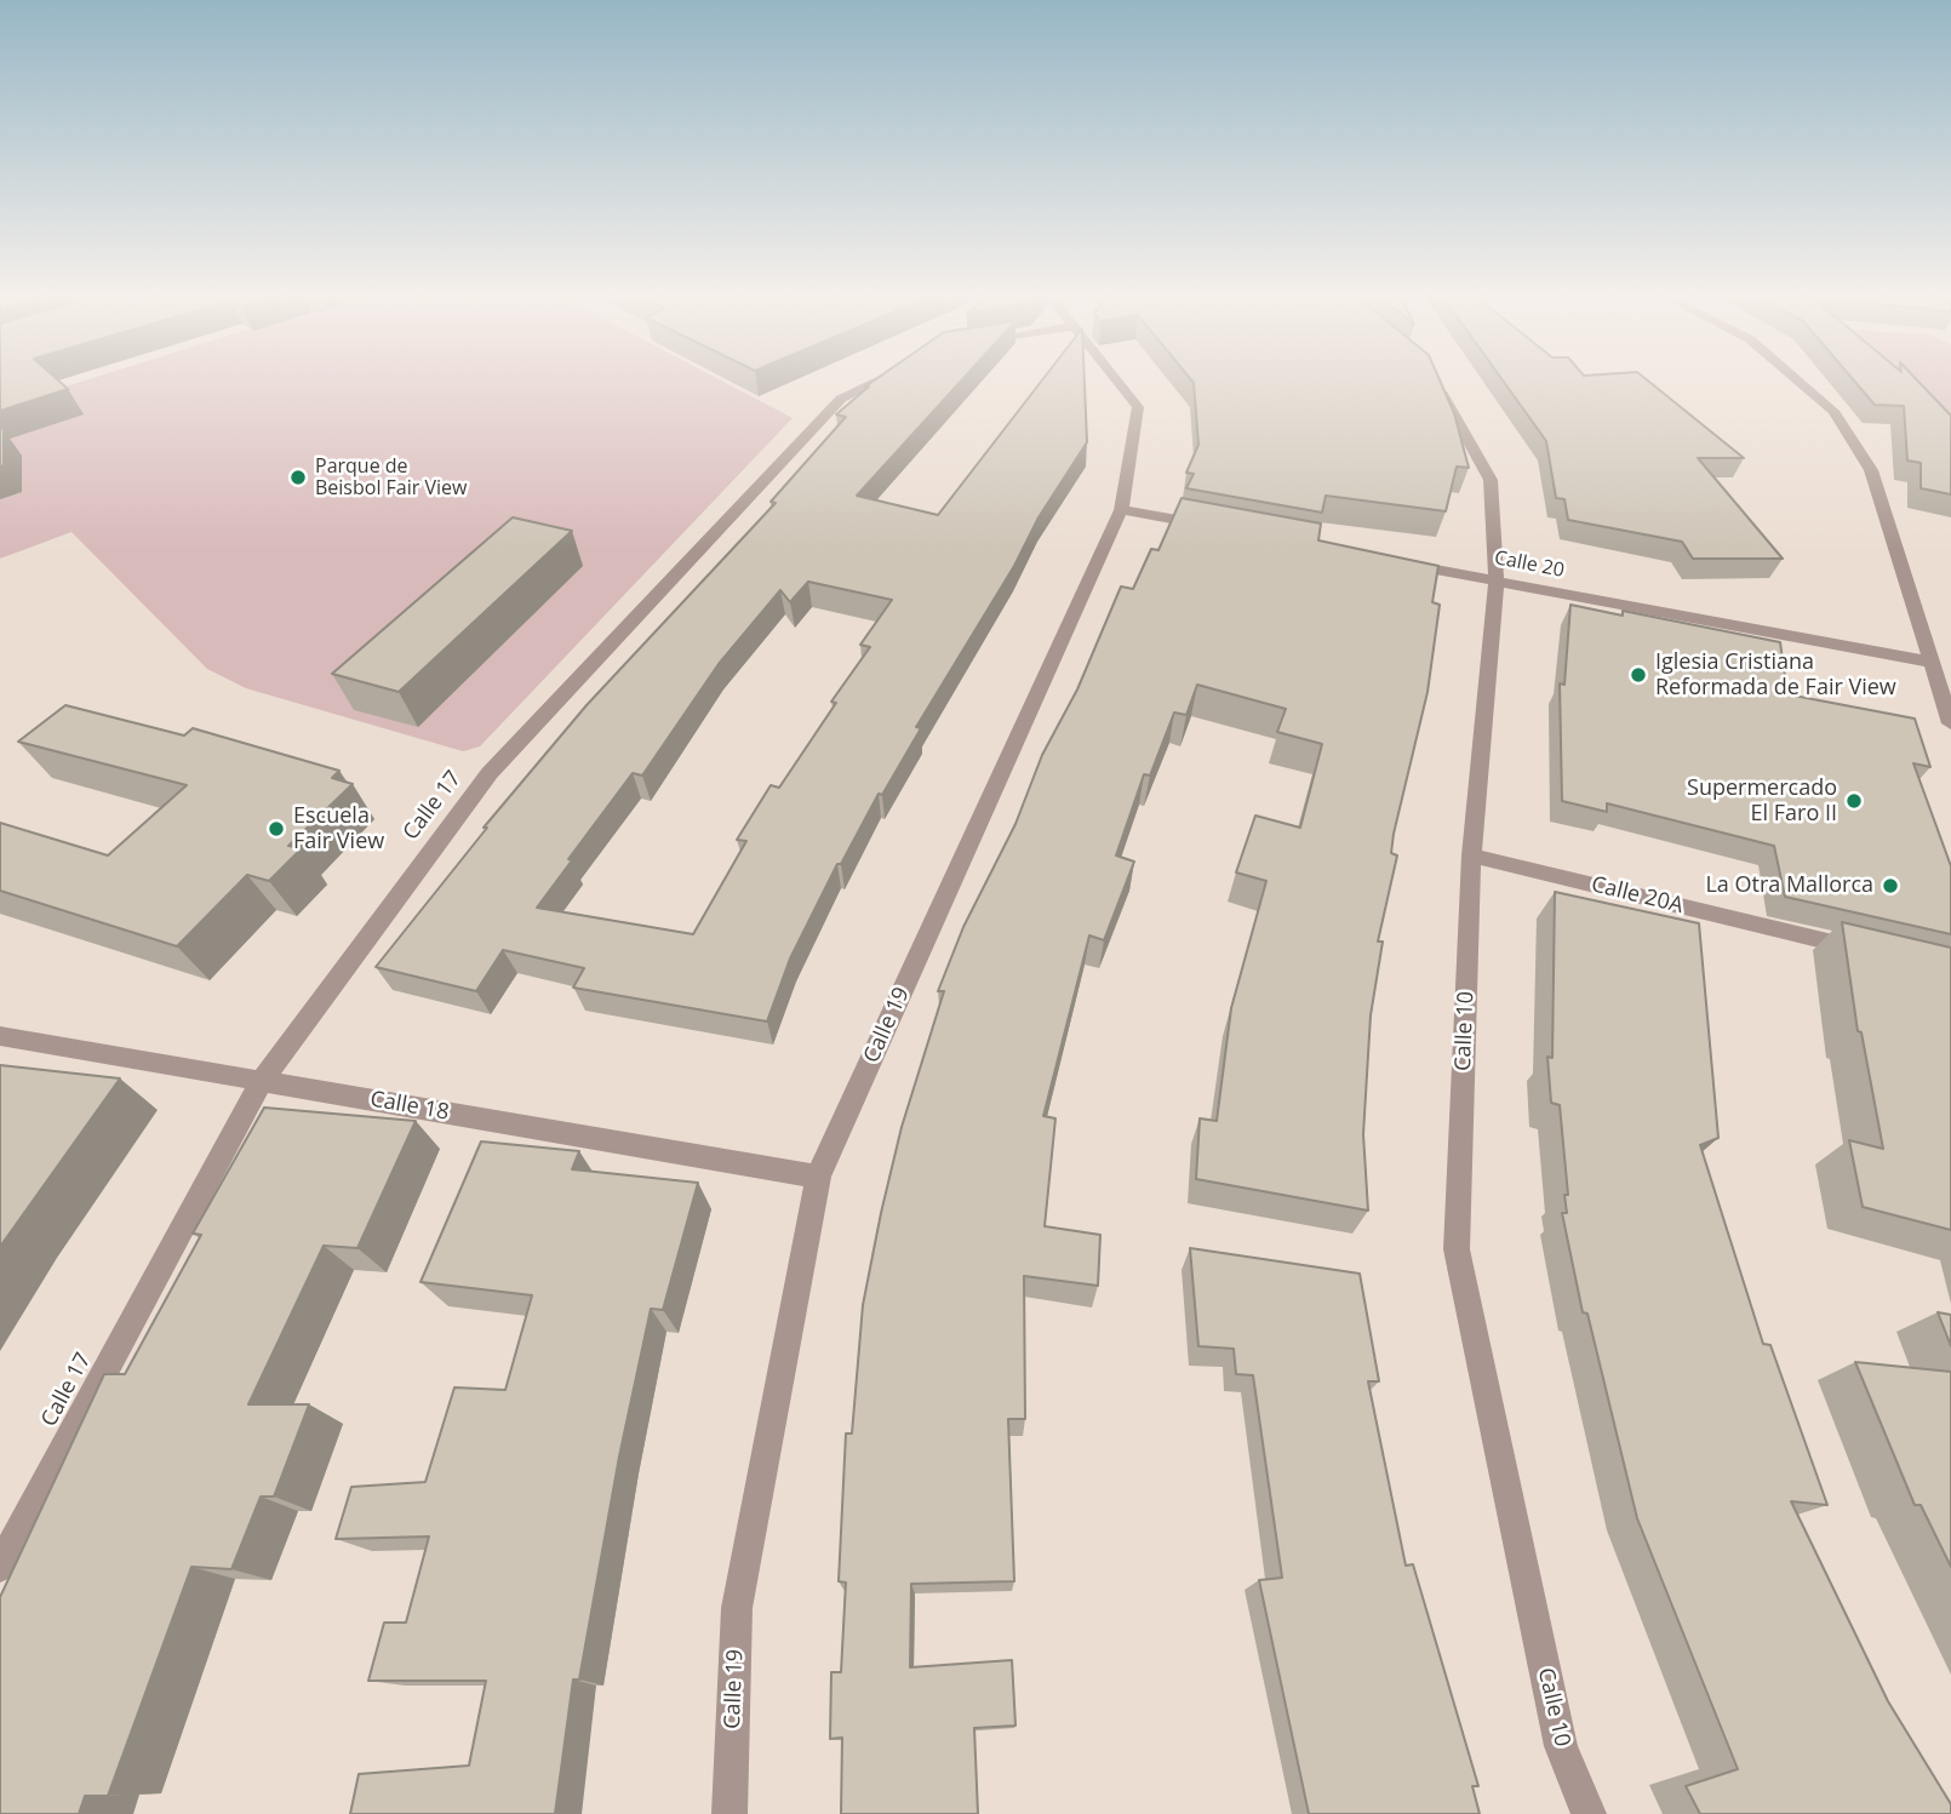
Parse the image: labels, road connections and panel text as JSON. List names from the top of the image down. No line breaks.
{"streets":{"street":["Calle 20","Calle 17","Calle 20A","Calle 19","Calle 10","Calle 18"]},"crossings":[["Calle 20","Calle 10"],["Calle 17","Calle 18"],["Calle 20A","Calle 10"],["Calle 19","Calle 18"]],"places":["Parque de Beisbol Fair View","Iglesia Cristiana Reformada de Fair View","Supermercado El Faro II","Escuela Fair View","La Otra Mallorca"]}
